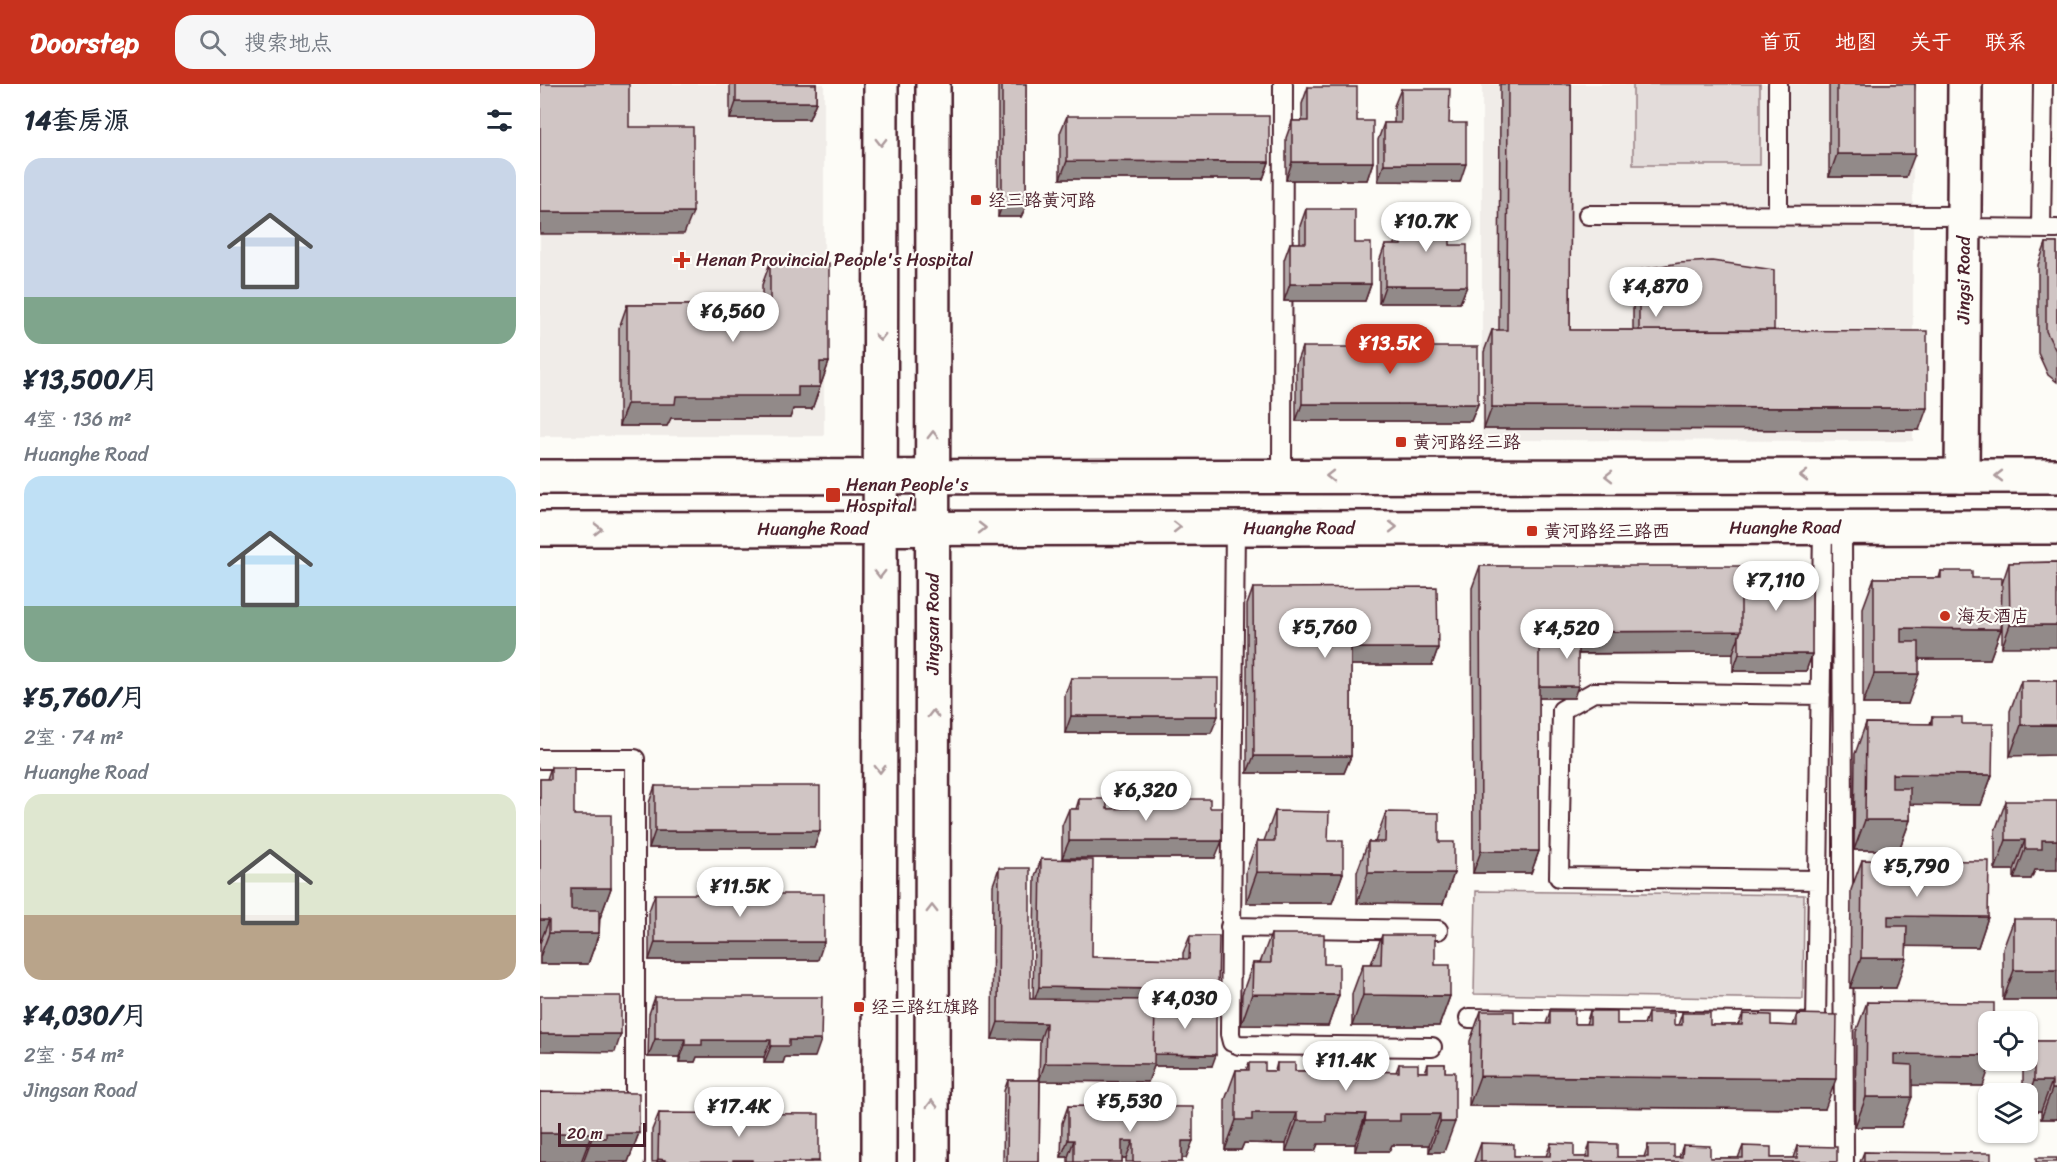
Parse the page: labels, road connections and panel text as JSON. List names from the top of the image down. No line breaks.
{"streets":{"main road":["Jingsi Road","Huanghe Road","Jingsan Road"]},"crossings":[["Huanghe Road","Jingsan Road"]],"places":{"transit":["经三路黄河路","黄河路经三路","Henan People's Hospital","黄河路经三路西","经三路红旗路"],"health":["Henan Provincial People's Hospital"],"other":["海友酒店"]},"scale_bar":"20 m","page":{"header":"Doorstep","search":"搜索地点","nav":["首页","地图","关于","联系"],"heading":"14套房源","list":[{"name":"¥13,500/月","note":"4室 · 136 m² · Huanghe Road"},{"name":"¥5,760/月","note":"2室 · 74 m² · Huanghe Road"},{"name":"¥4,030/月","note":"2室 · 54 m² · Jingsan Road"}],"price":["¥10.7K","¥4,870","¥6,560","¥13.5K","¥7,110","¥5,760","¥4,520","¥6,320","¥5,790","¥11.5K","¥4,030","¥11.4K","¥5,530","¥17.4K"],"scale":"20 m"}}
